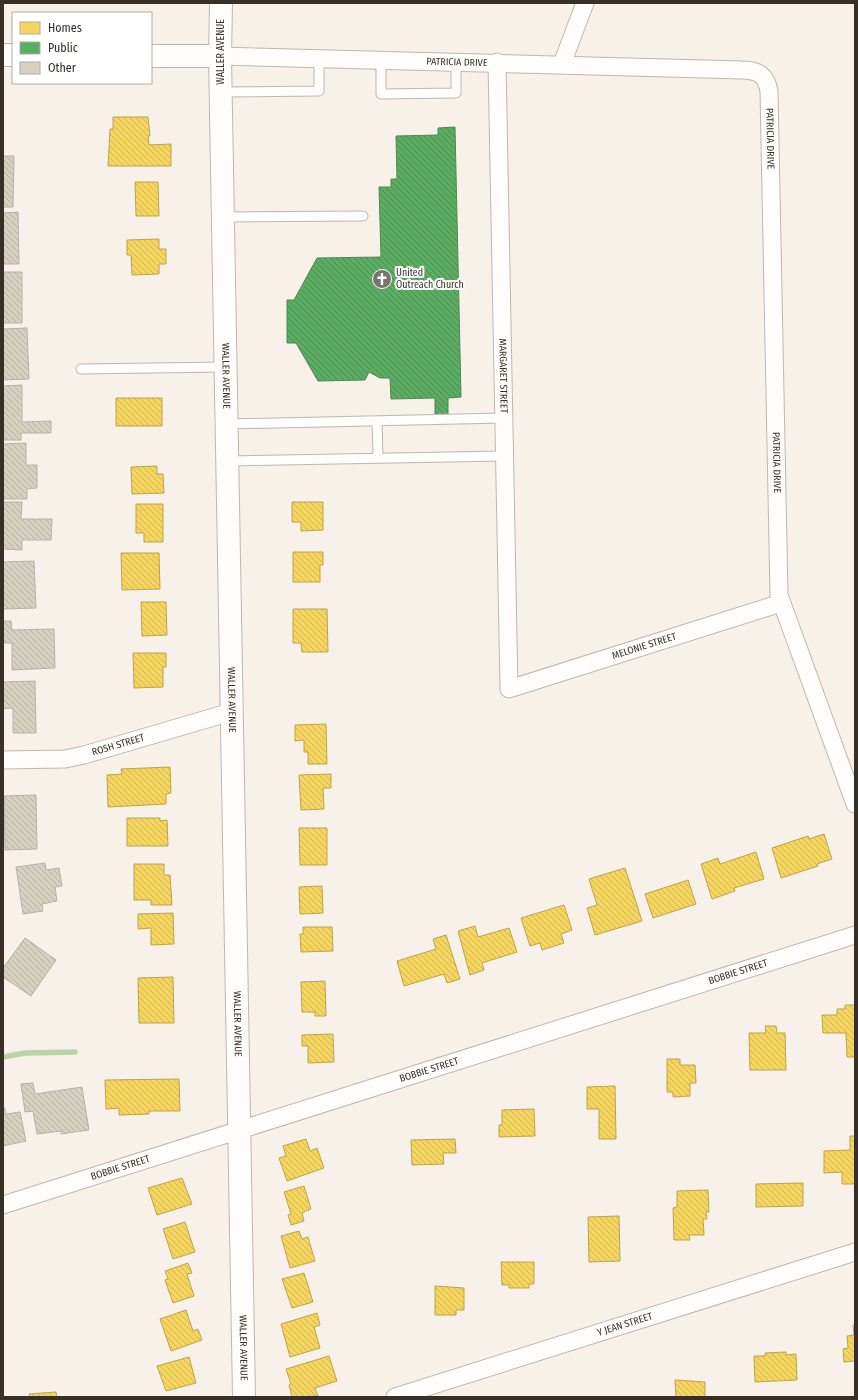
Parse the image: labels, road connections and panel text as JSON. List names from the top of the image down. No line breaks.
{"streets":{"street":["WALLER AVENUE","PATRICIA DRIVE","MARGARET STREET","MELONIE STREET","ROSH STREET","BOBBIE STREET","Y JEAN STREET"]},"crossings":[["WALLER AVENUE","PATRICIA DRIVE"],["WALLER AVENUE","ROSH STREET"],["WALLER AVENUE","BOBBIE STREET"],["PATRICIA DRIVE","MARGARET STREET"],["PATRICIA DRIVE","MELONIE STREET"],["MARGARET STREET","MELONIE STREET"]],"places":{"church":["United Outreach Church"]},"legend":["Homes","Public","Other"]}
